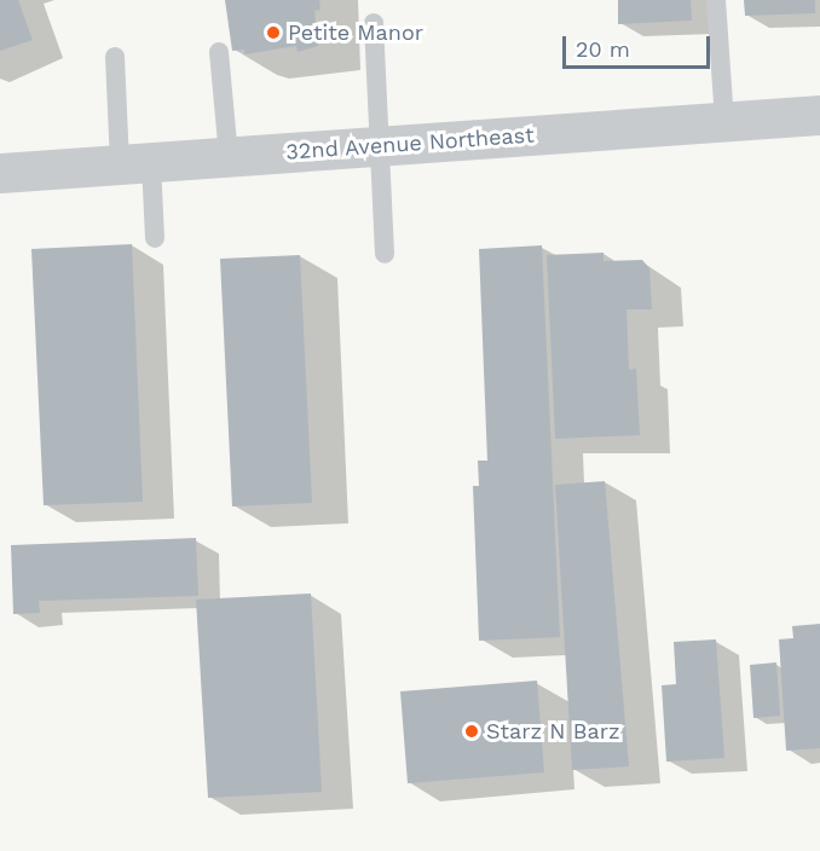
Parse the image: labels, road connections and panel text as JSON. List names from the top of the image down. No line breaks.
{"streets":{"street":["32nd Avenue Northeast"]},"places":["Petite Manor","Starz N Barz"],"scale_bar":"20 m"}
